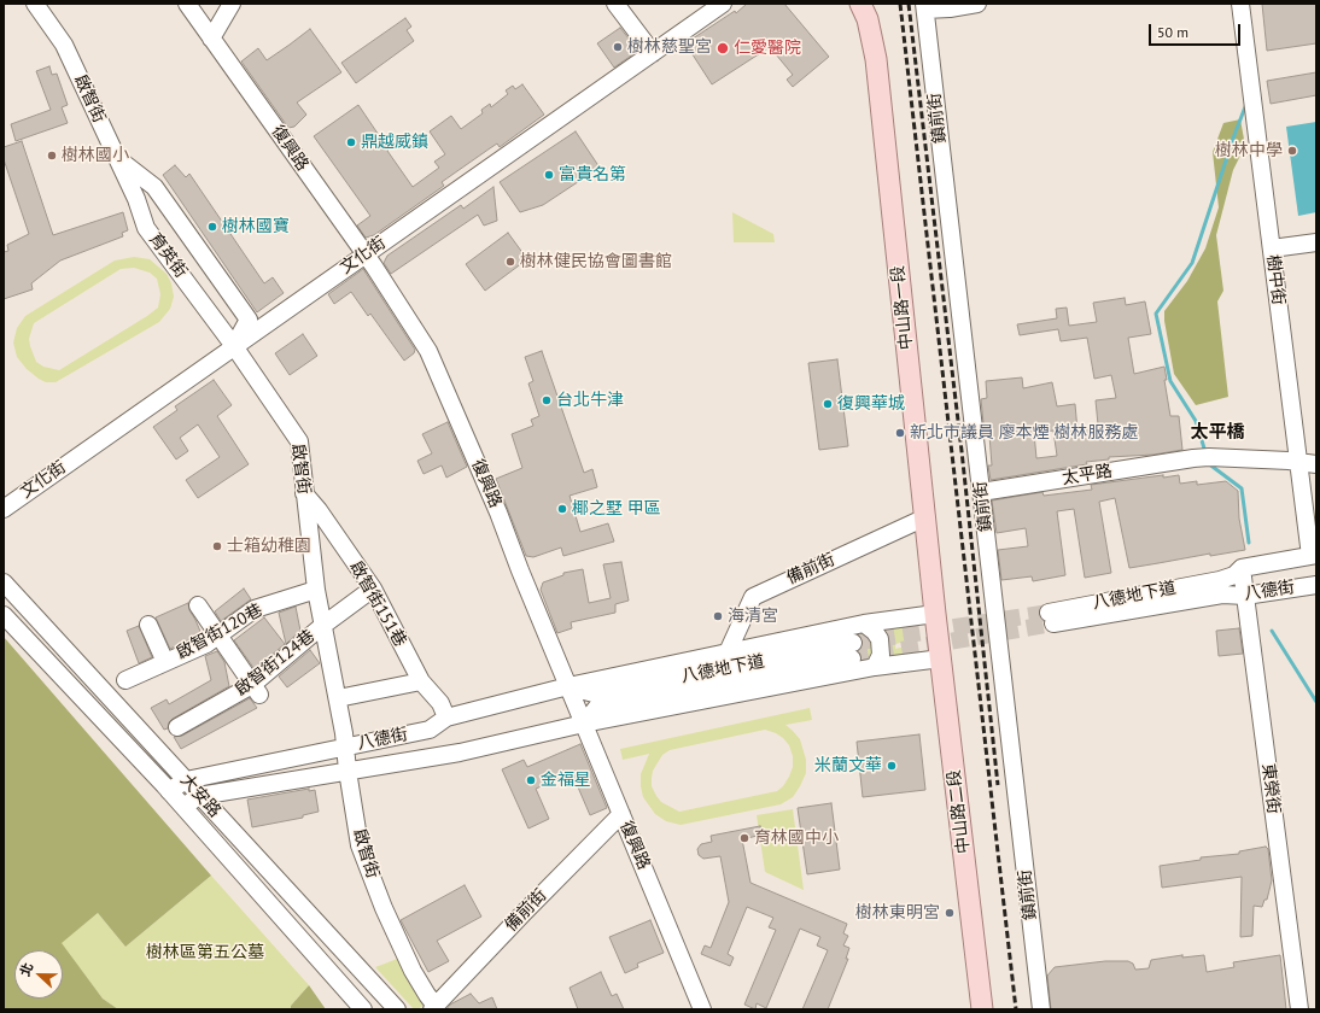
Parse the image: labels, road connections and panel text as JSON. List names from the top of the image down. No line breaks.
{"streets":{"main road":["中山路一段","中山路二段"],"street":["啟智街","鎮前街","復興路","育英街","文化街","樹中街","太平路","備前街","八德街","八德地下道","啟智街151巷","啟智街120巷","啟智街124巷","東榮街","大安路"]},"crossings":[["啟智街","育英街"],["啟智街","文化街"],["啟智街","備前街"],["啟智街","八德街"],["啟智街","啟智街151巷"],["啟智街","啟智街120巷"],["啟智街","啟智街124巷"],["鎮前街","太平路"],["復興路","文化街"],["復興路","備前街"],["復興路","八德街"],["育英街","文化街"],["樹中街","太平路"],["樹中街","八德街"],["中山路一段","備前街"],["中山路一段","八德街"],["中山路一段","中山路二段"],["備前街","八德街"],["八德街","八德地下道"],["八德街","啟智街151巷"],["八德街","東榮街"],["八德街","大安路"],["八德街","中山路二段"],["啟智街151巷","啟智街124巷"]],"districts":["太平橋"],"parks":["樹林區第五公墓"],"places":["樹林慈聖宮","仁愛醫院","鼎越威鎮","樹林中學","樹林國小","富貴名第","樹林國寶","樹林健民協會圖書館","台北牛津","復興華城","新北市議員 廖本煙 樹林服務處","椰之墅 甲區","士箱幼稚園","海清宮","米蘭文華","金福星","育林國中小","樹林東明宮"],"scale_bar":"50 m","north":"left"}
